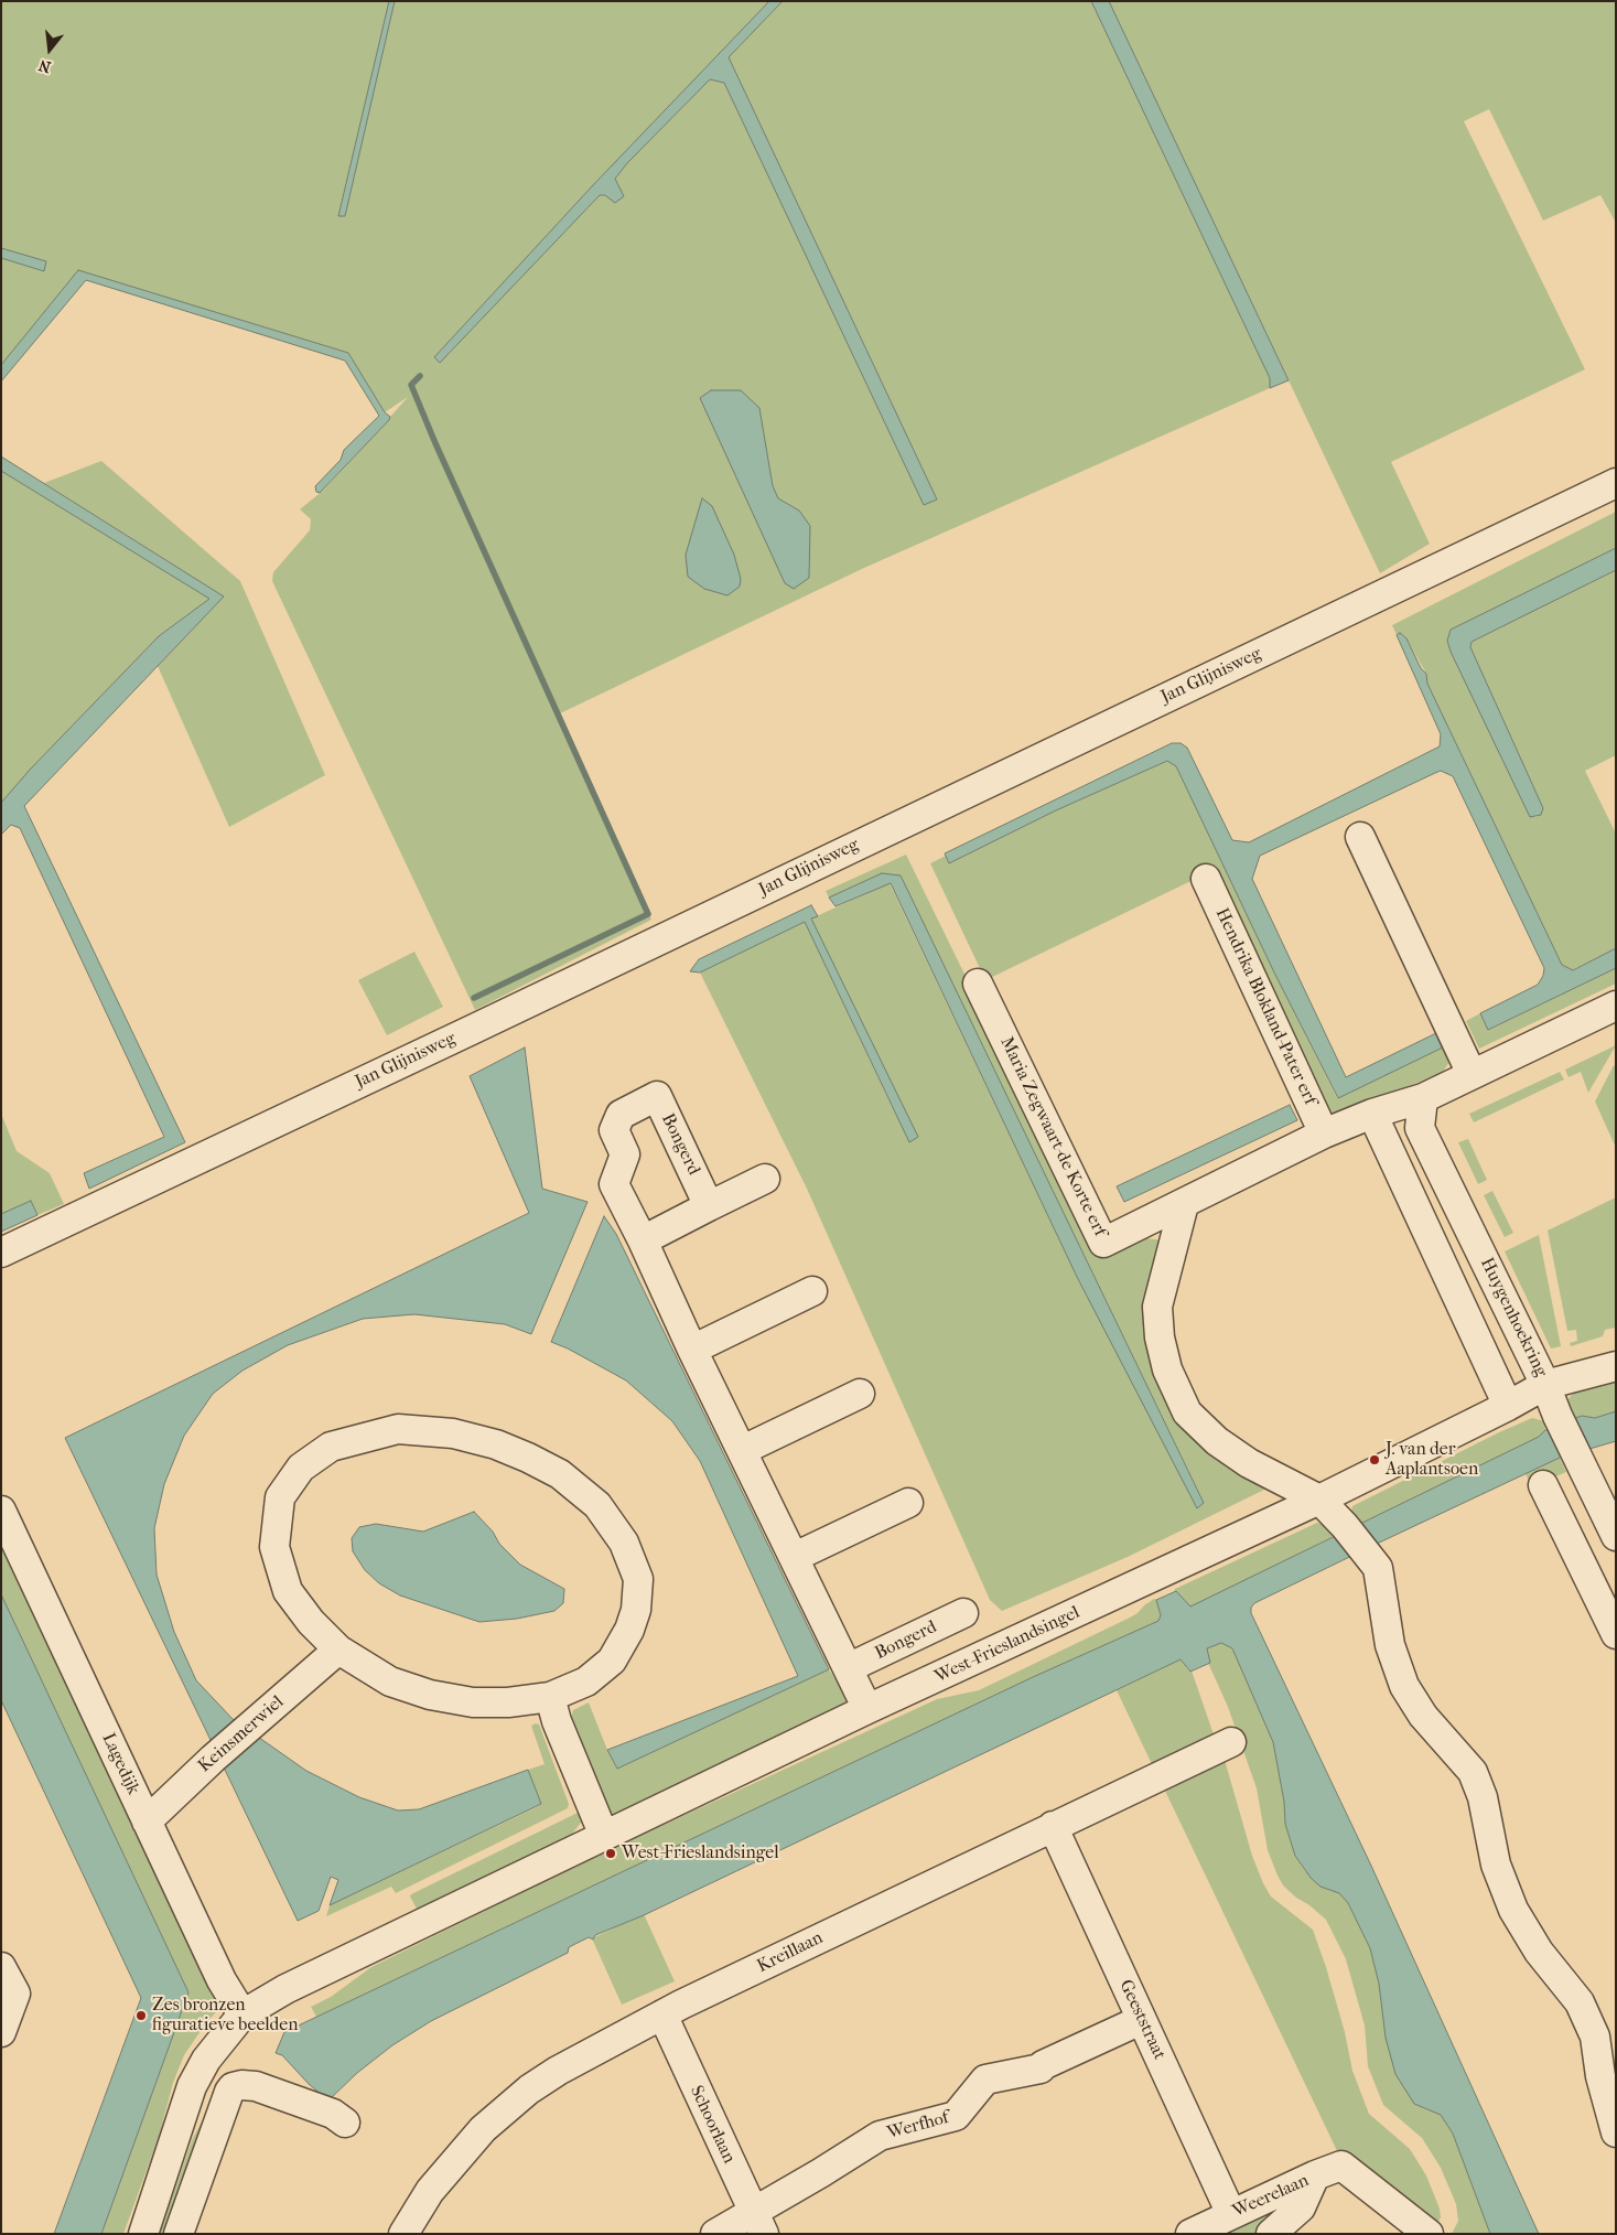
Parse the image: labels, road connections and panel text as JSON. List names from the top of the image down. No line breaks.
{"streets":{"street":["Jan Glijnisweg","Hendrika Blokland-Pater erf","Maria Zegwaart-de Korte erf","Bongerd","Huygenhoekring","West-Frieslandsingel","Keinsmerwiel","Lagedijk","Kreillaan","Geeststraat","Schoorlaan","Werfhof","Weerelaan"]},"crossings":[["Bongerd","West-Frieslandsingel"],["Huygenhoekring","West-Frieslandsingel"],["West-Frieslandsingel","Lagedijk"],["Keinsmerwiel","Lagedijk"],["Kreillaan","Geeststraat"],["Kreillaan","Schoorlaan"],["Geeststraat","Werfhof"],["Geeststraat","Weerelaan"],["Schoorlaan","Werfhof"]],"places":["J. van der Aaplantsoen","West-Frieslandsingel","Zes bronzen figuratieve beelden"],"north":"bottom"}
